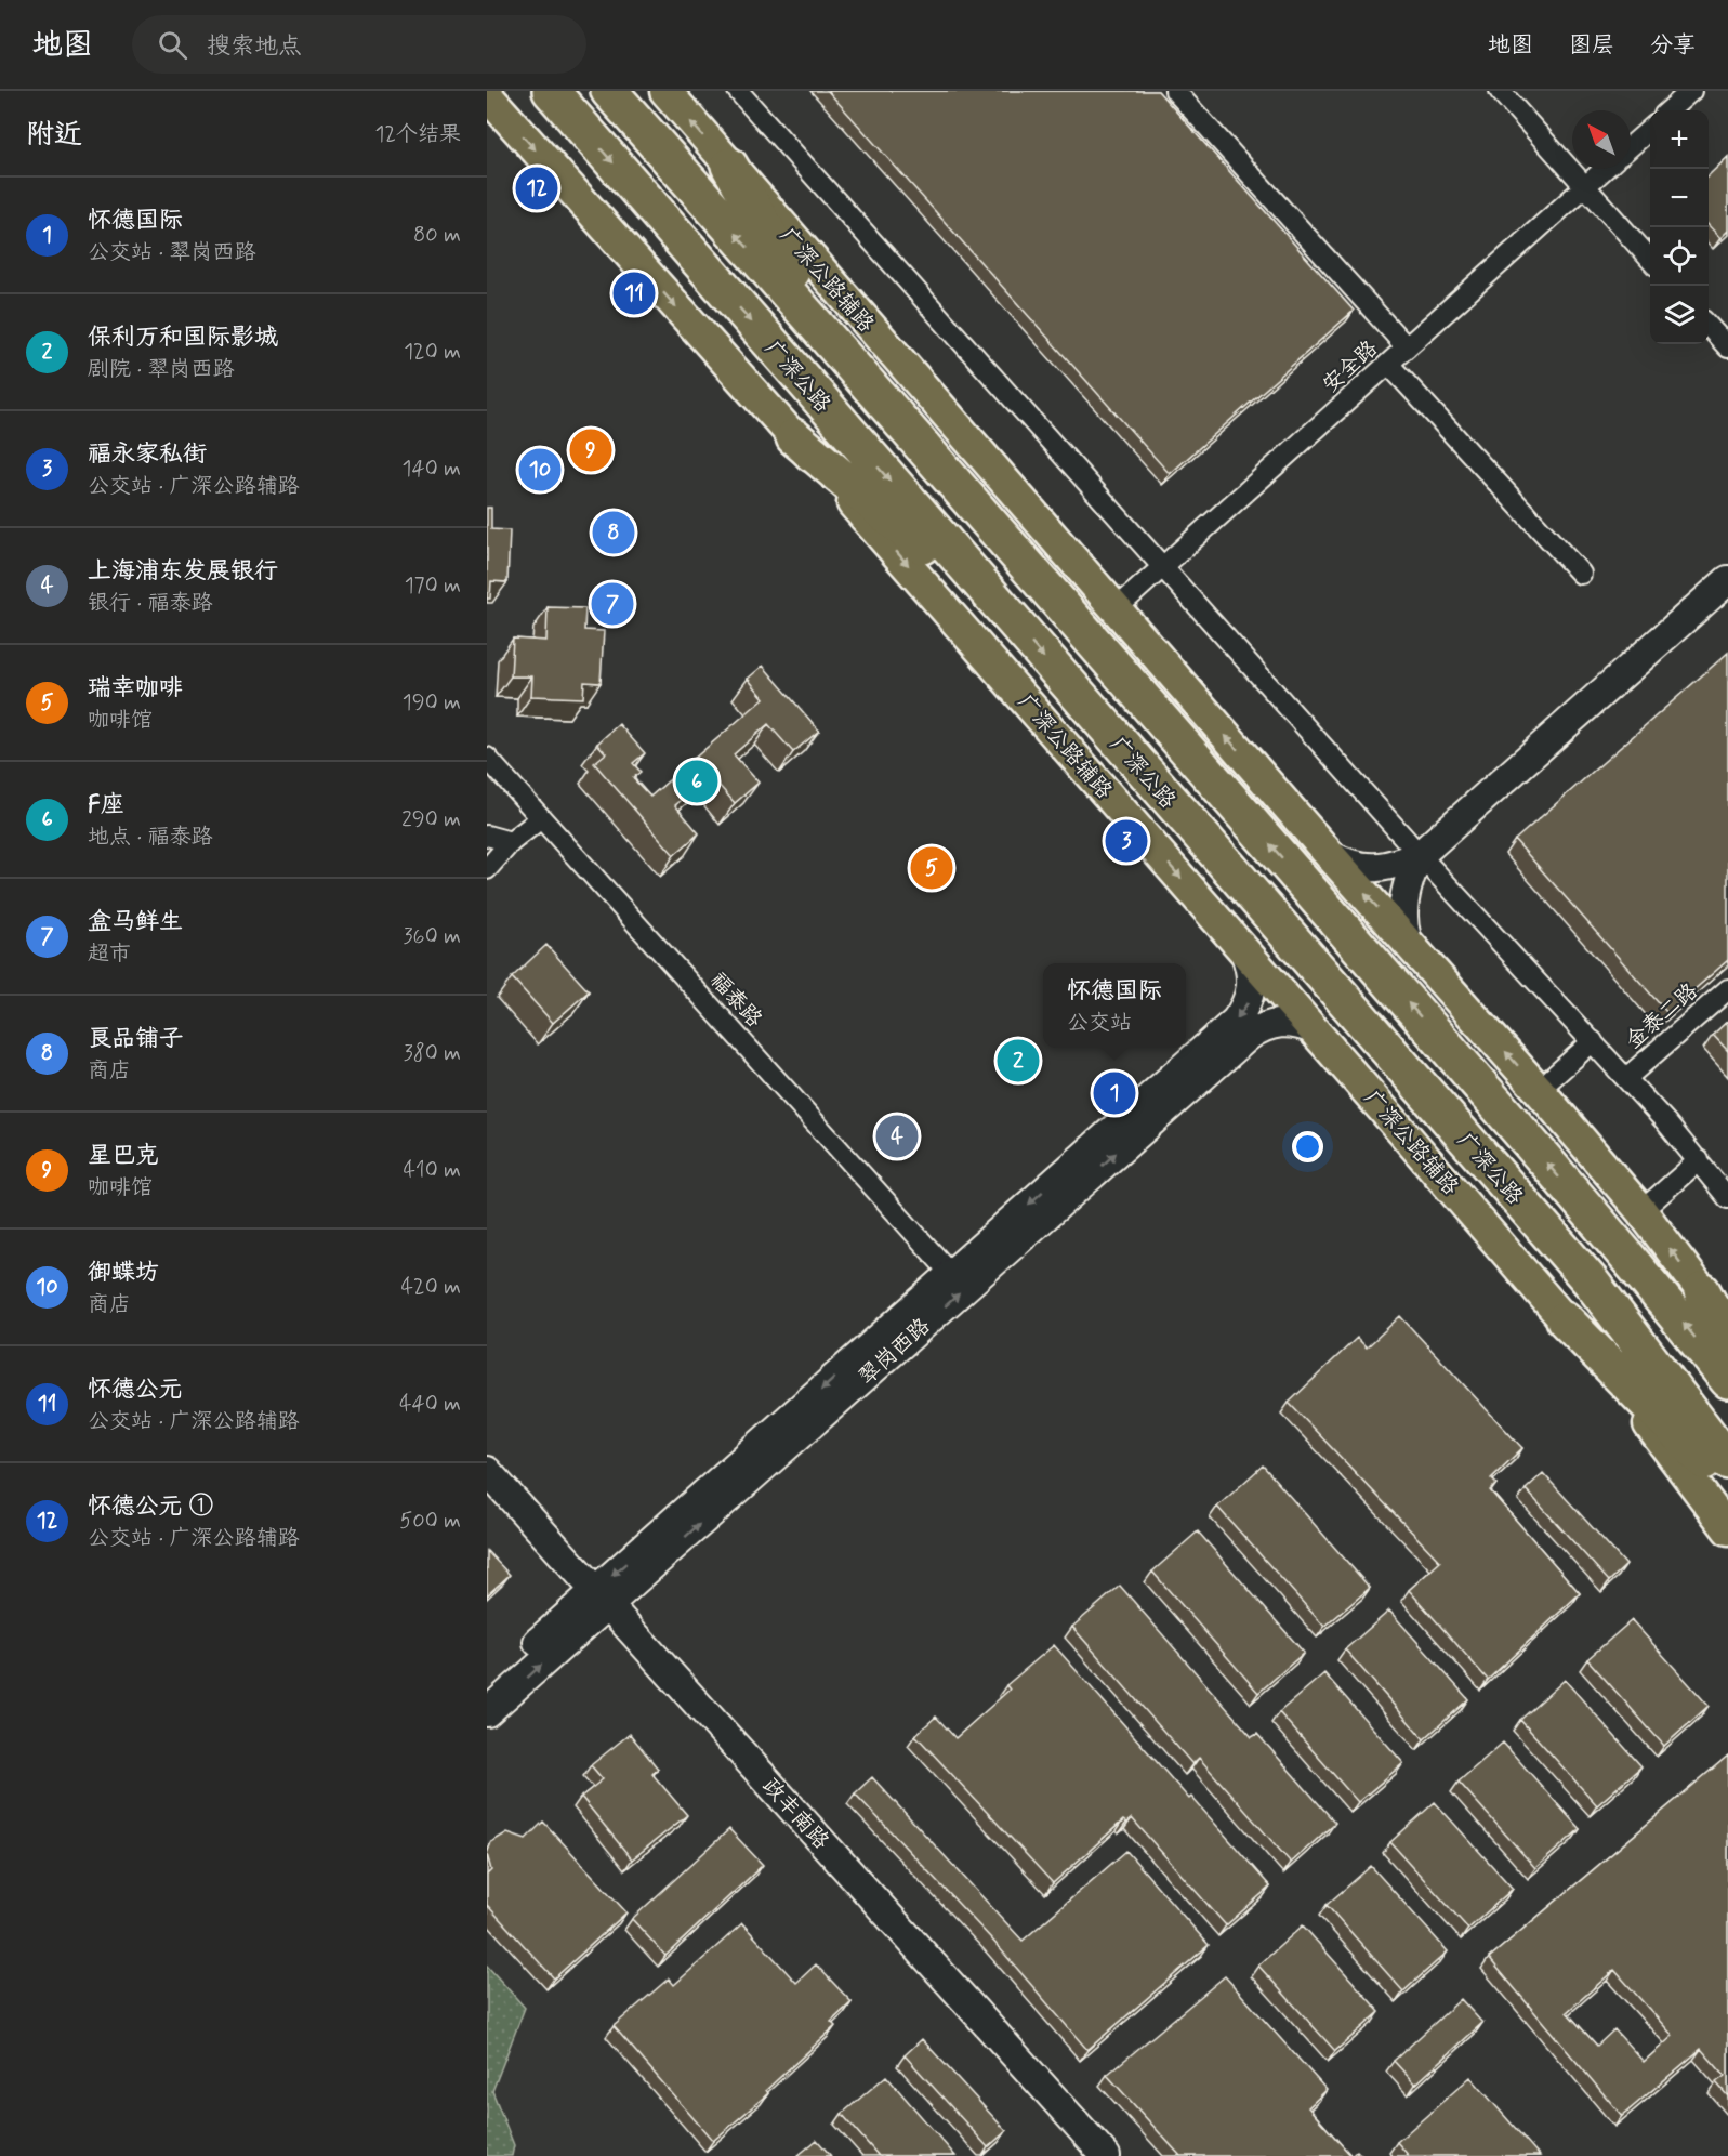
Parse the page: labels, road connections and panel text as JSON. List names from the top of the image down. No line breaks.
{"streets":{"highway":["广深公路"],"main road":["广深公路辅路","翠岗西路","政丰南路"],"street":["安全路","福泰路","金泰二路"]},"crossings":[["广深公路辅路","安全路"],["广深公路辅路","翠岗西路"],["福泰路","翠岗西路"],["翠岗西路","政丰南路"]],"north":"top left","page":{"header":"地图","search":"搜索地点","nav":["地图","图层","分享"],"heading":["附近","12个结果"],"map_buttons":["+","−"],"pins":["12","11","9","10","8","7","6","3","5","2","1","4"],"list":[{"mark":"1","name":"怀德国际","note":"公交站 · 翠岗西路","value":"80 m"},{"mark":"2","name":"保利万和国际影城","note":"剧院 · 翠岗西路","value":"120 m"},{"mark":"3","name":"福永家私街","note":"公交站 · 广深公路辅路","value":"140 m"},{"mark":"4","name":"上海浦东发展银行","note":"银行 · 福泰路","value":"170 m"},{"mark":"5","name":"瑞幸咖啡","note":"咖啡馆","value":"190 m"},{"mark":"6","name":"F座","note":"地点 · 福泰路","value":"290 m"},{"mark":"7","name":"盒马鲜生","note":"超市","value":"360 m"},{"mark":"8","name":"良品铺子","note":"商店","value":"380 m"},{"mark":"9","name":"星巴克","note":"咖啡馆","value":"410 m"},{"mark":"10","name":"御蝶坊","note":"商店","value":"420 m"},{"mark":"11","name":"怀德公元","note":"公交站 · 广深公路辅路","value":"440 m"},{"mark":"12","name":"怀德公元 ①","note":"公交站 · 广深公路辅路","value":"500 m"}],"popup":["怀德国际","公交站"]}}
